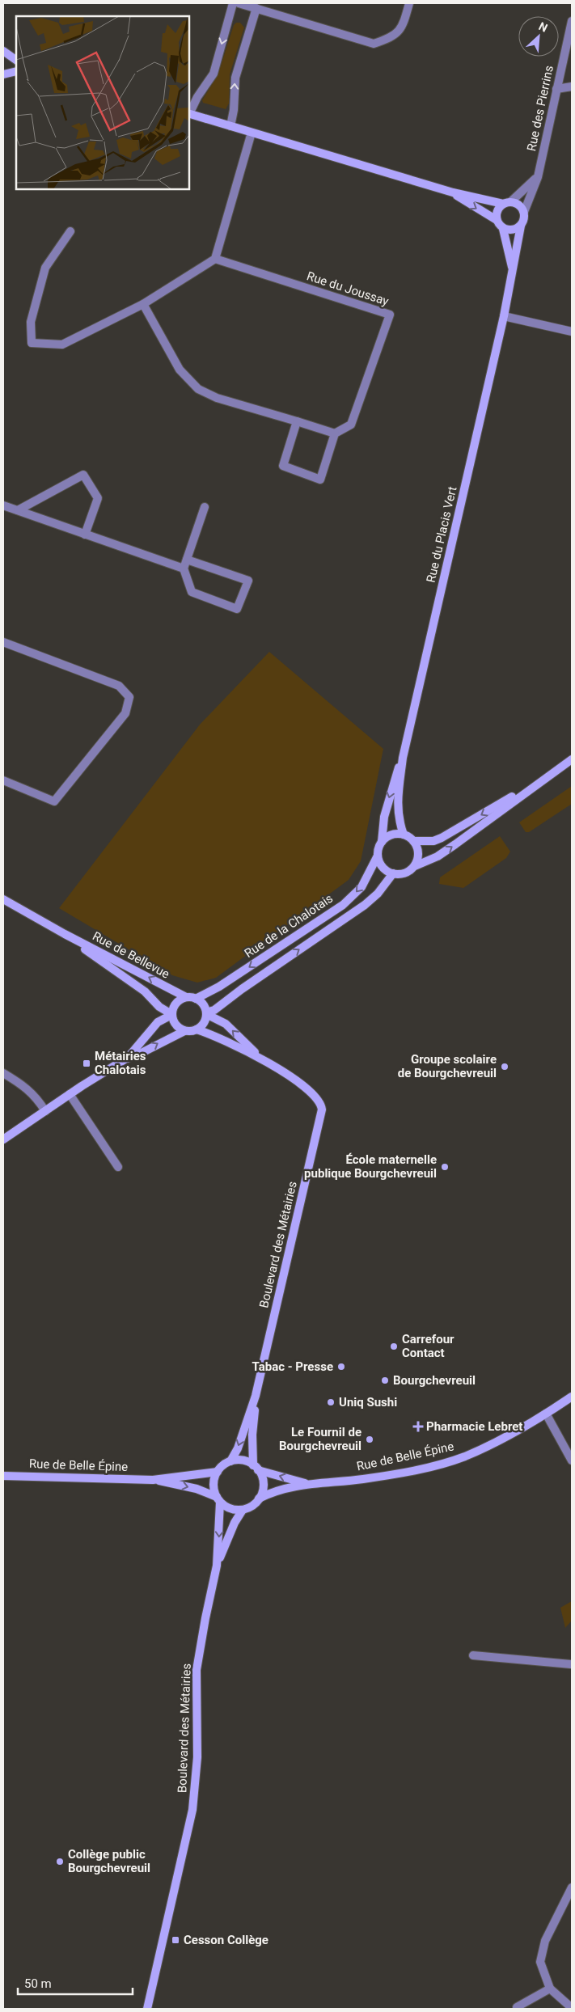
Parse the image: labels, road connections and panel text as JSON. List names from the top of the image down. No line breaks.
{"streets":{"street":["Rue des Pierrins","Rue du Joussay","Rue du Placis Vert","Rue de la Chalotais","Rue de Bellevue","Boulevard des Métairies","Rue de Belle Épine"]},"crossings":[["Rue des Pierrins","Rue du Placis Vert"],["Rue du Placis Vert","Rue de la Chalotais"],["Rue de la Chalotais","Rue de Bellevue"],["Rue de la Chalotais","Boulevard des Métairies"],["Rue de Bellevue","Boulevard des Métairies"],["Boulevard des Métairies","Rue de Belle Épine"]],"places":{"transit":["Métairies Chalotais","Cesson Collège"],"other":["Groupe scolaire de Bourgchevreuil","École maternelle publique Bourgchevreuil","Carrefour Contact","Tabac - Presse","Bourgchevreuil","Uniq Sushi","Le Fournil de Bourgchevreuil","Collège public Bourgchevreuil"],"health":["Pharmacie Lebret"]},"scale_bar":"50 m","north":"top right"}
